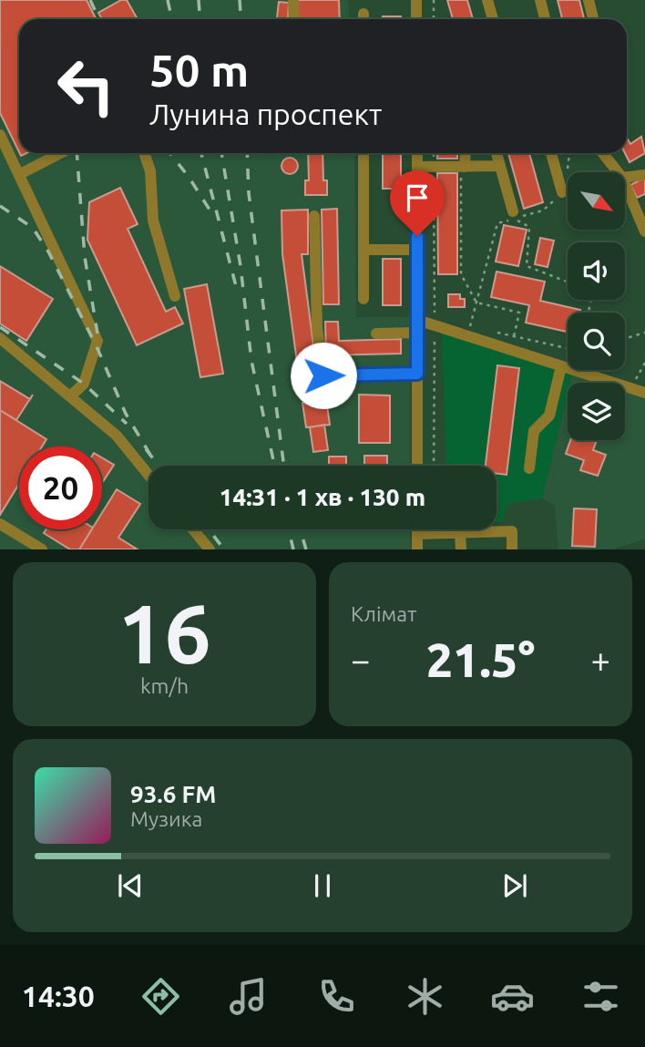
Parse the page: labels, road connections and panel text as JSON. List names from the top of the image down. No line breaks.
{"north":"bottom right","page":{"turn":["50 m","Лунина проспект"],"limit":"20","trip":"14:31 · 1 хв · 130 m","tile":[["16","km/h"],"Клімат"],"heat":["−","21.5°","+"],"song":["93.6 FM","Музика"],"tabs":"14:30"}}
